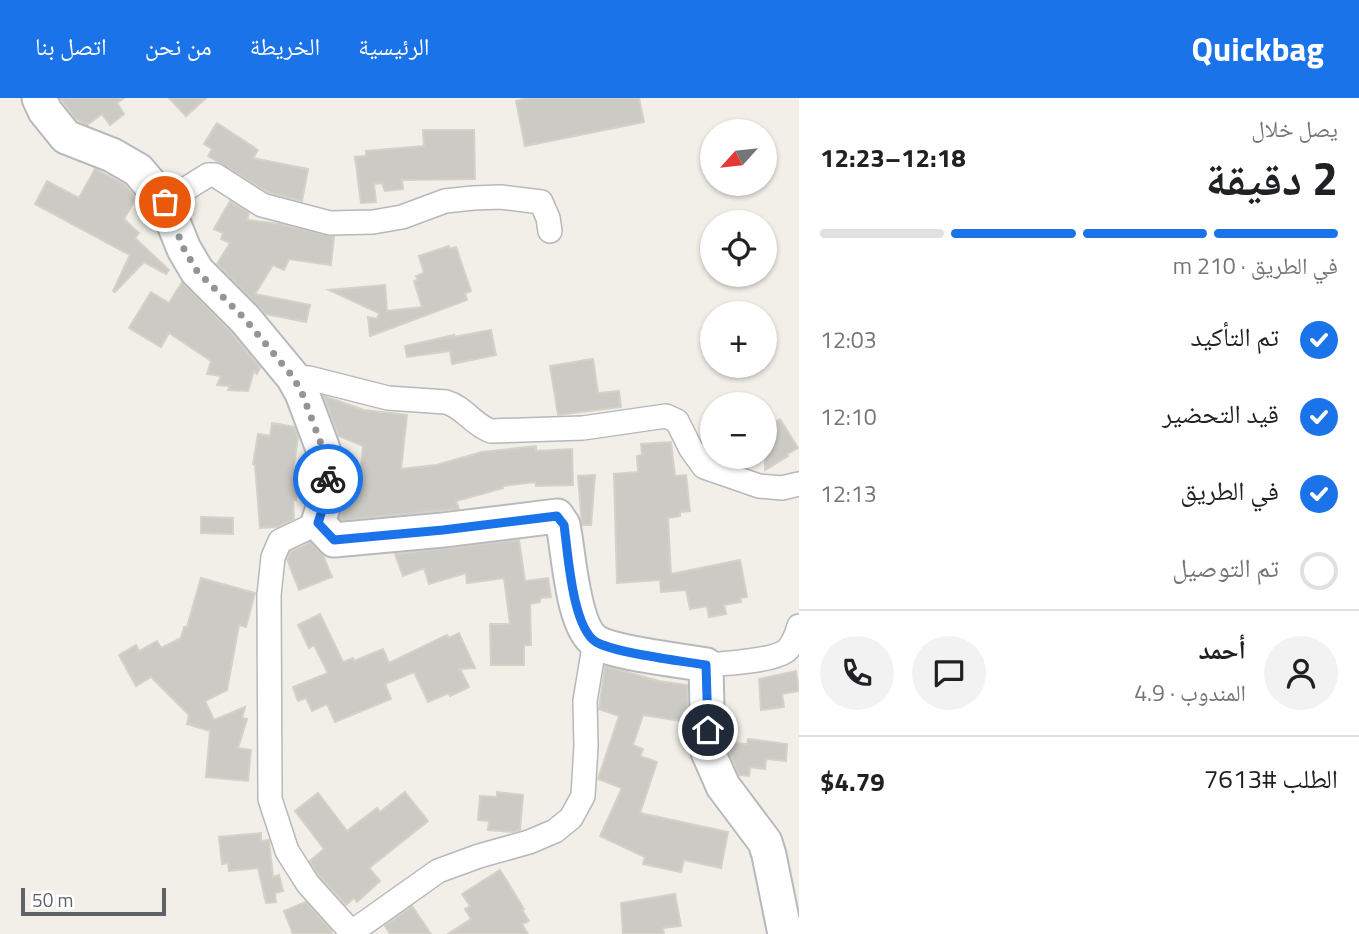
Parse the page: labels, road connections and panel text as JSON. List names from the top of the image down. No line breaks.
{"scale_bar":"50 m","north":"bottom left","page":{"header":"Quickbag","nav":["الرئيسية","الخريطة","من نحن","اتصل بنا"],"heading":["2 دقيقة","يصل خلال","12:18–12:23"],"panel":["أحمد","المندوب · 4.9","الطلب #7613","$4.79"],"map_buttons":["+","−"],"bar":"في الطريق · 210 m","list":[["تم التأكيد","12:03"],["قيد التحضير","12:10"],["في الطريق","12:13"],"تم التوصيل"],"scale":"50 m"}}
